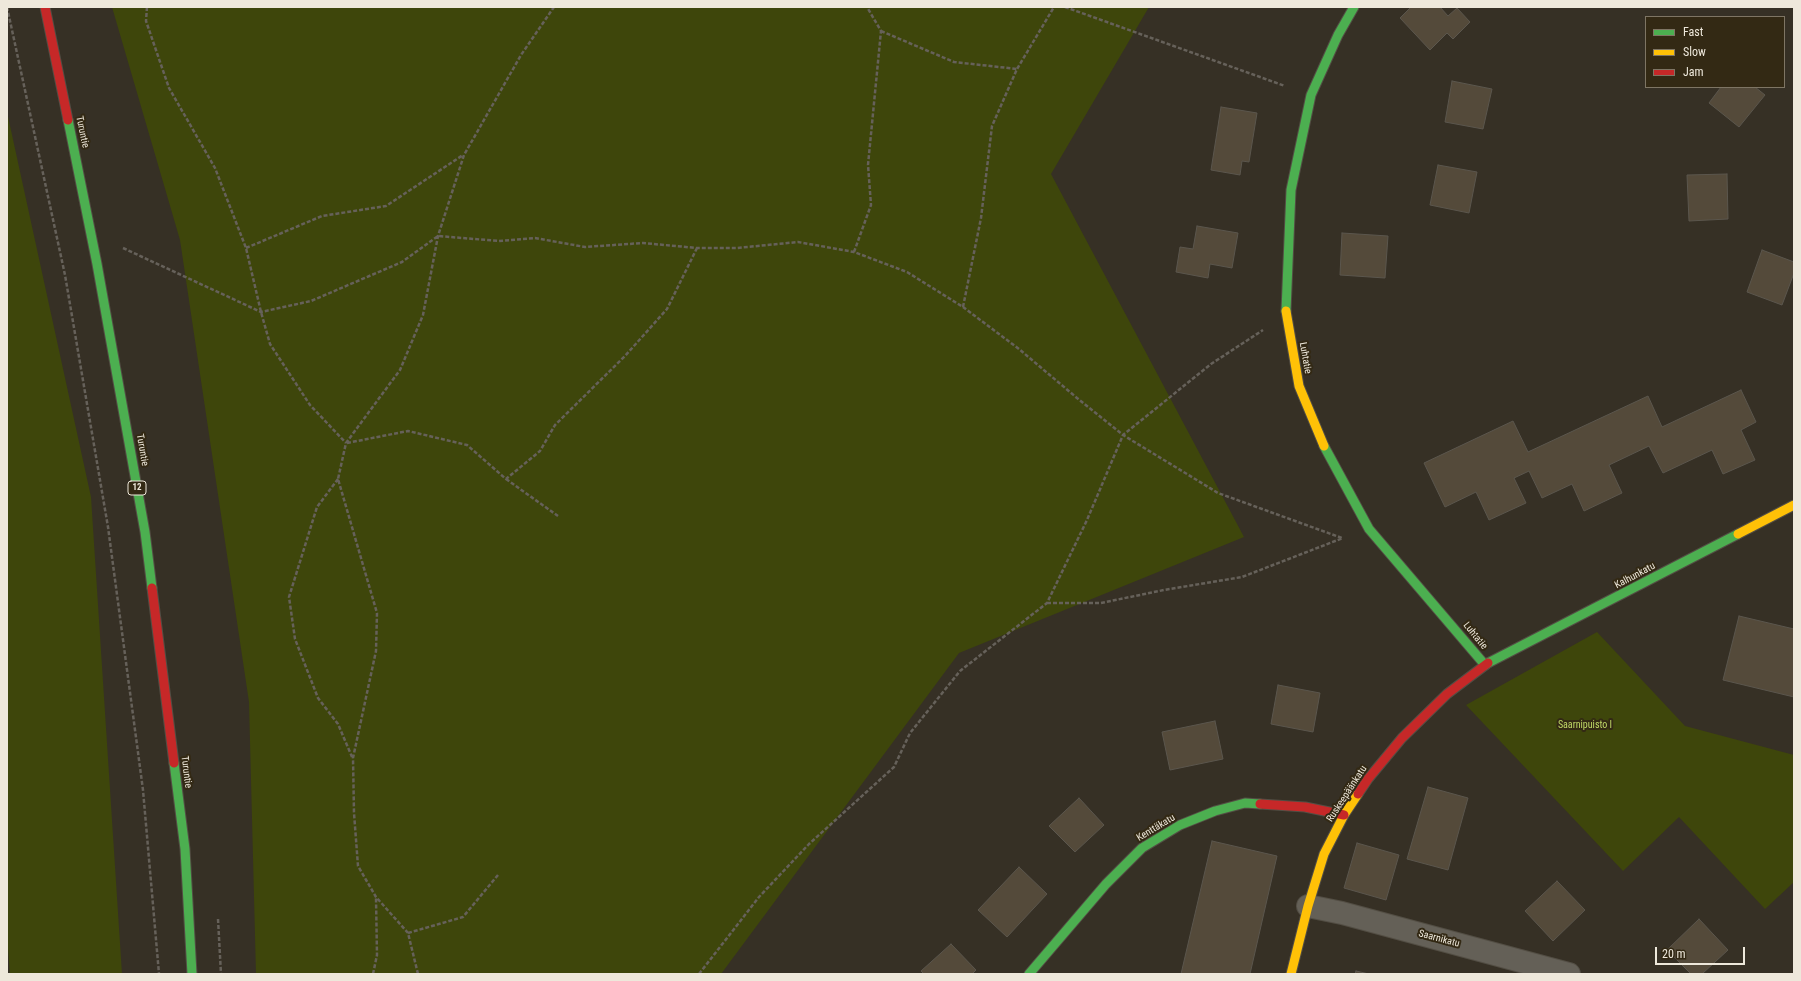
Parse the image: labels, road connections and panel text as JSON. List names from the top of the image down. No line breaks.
{"streets":{"main road":["Turuntie","Luhtatie","12","Kalhunkatu","Ruskeepäänkatu","Kenttäkatu"],"street":["Saarnikatu"]},"crossings":[["Luhtatie","Kalhunkatu"],["Luhtatie","Ruskeepäänkatu"],["Kalhunkatu","Ruskeepäänkatu"],["Ruskeepäänkatu","Kenttäkatu"],["Ruskeepäänkatu","Saarnikatu"]],"parks":["Saarnipuisto I"],"legend":["Fast","Slow","Jam"],"scale_bar":"20 m"}
